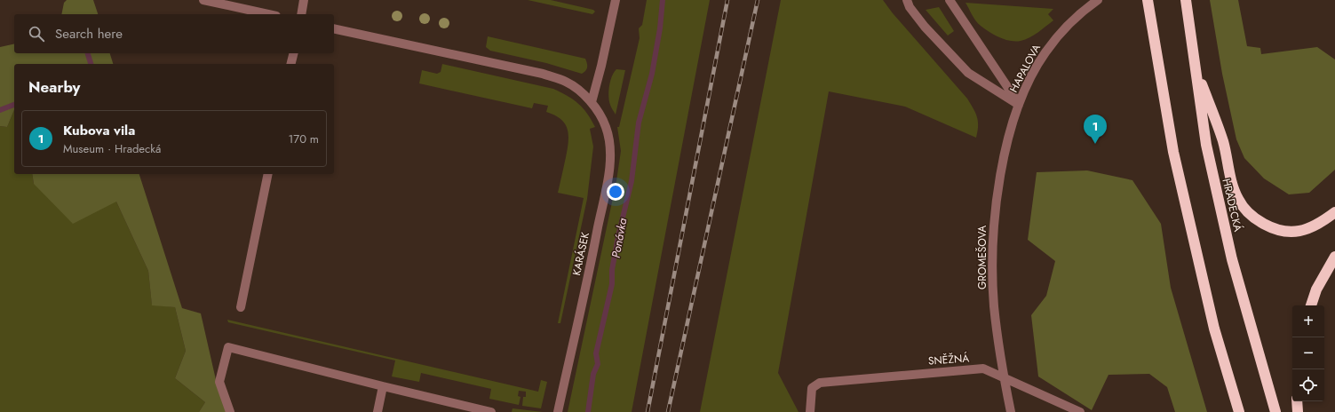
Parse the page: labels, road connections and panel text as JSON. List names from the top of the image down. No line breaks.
{"streets":{"highway":["HRADECKÁ"],"street":["HAPALOVA","KARÁSEK","GROMEŠOVA","SNĚŽNÁ"]},"crossings":[["HAPALOVA","GROMEŠOVA"],["GROMEŠOVA","SNĚŽNÁ"]],"water":["Ponávka"],"page":{"search":"Search here","heading":"Nearby","list":[{"mark":"1","name":"Kubova vila","note":"Museum · Hradecká","value":"170 m"}],"pins":"1","map_buttons":["+","−"]}}
